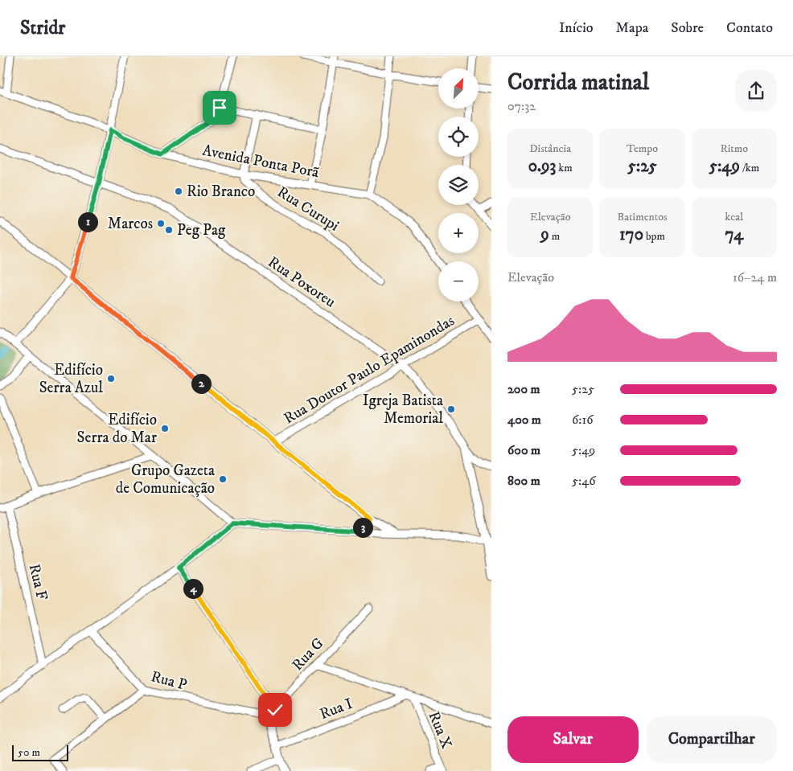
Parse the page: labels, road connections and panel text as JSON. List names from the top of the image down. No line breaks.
{"streets":{"street":["Avenida Ponta Porã","Rua Curupi","Rua Poxoreu","Rua Doutor Paulo Epaminondas","Rua F","Rua G","Rua P","Rua I","Rua X"]},"crossings":[["Avenida Ponta Porã","Rua Curupi"],["Rua Poxoreu","Rua Doutor Paulo Epaminondas"],["Rua G","Rua P"]],"places":["Rio Branco","Marcos","Peg Pag","Edifício Serra Azul","Igreja Batista Memorial","Edifício Serra do Mar","Grupo Gazeta de Comunicação"],"scale_bar":"50 m","north":"top right","page":{"header":"Stridr","nav":["Início","Mapa","Sobre","Contato"],"heading":["Corrida matinal","07:32"],"map_buttons":["+","−"],"stats":[["Distância","0.93 km"],["Tempo","5:25"],["Ritmo","5:49 /km"],["Elevação","9 m"],["Batimentos","170 bpm"],["kcal","74"]],"pins":["1","2","3","4"],"chart":["Elevação","16–24 m"],"list":[{"name":"200 m","note":"5:25"},{"name":"400 m","note":"6:16"},{"name":"600 m","note":"5:49"},{"name":"800 m","note":"5:46"}],"buttons":["Salvar","Compartilhar"],"scale":"50 m"}}
